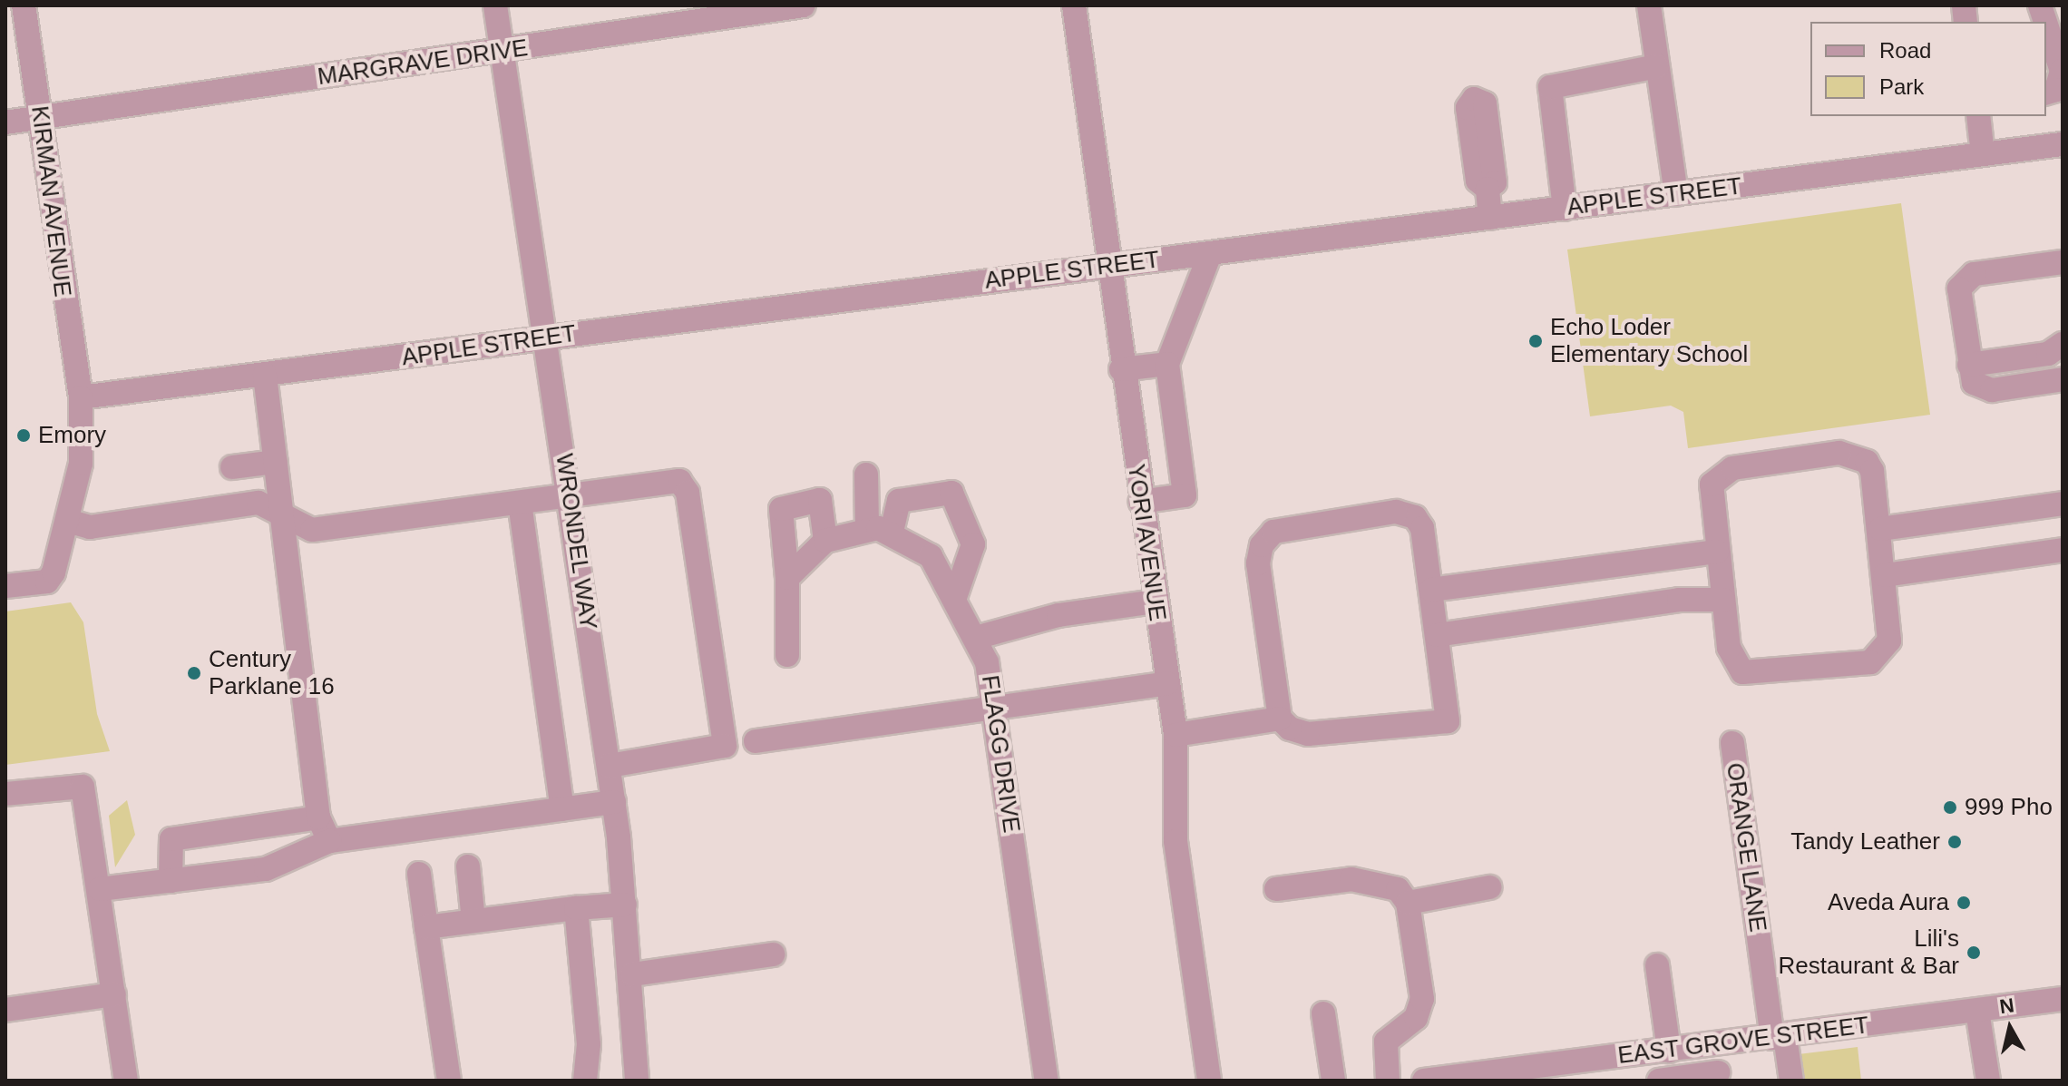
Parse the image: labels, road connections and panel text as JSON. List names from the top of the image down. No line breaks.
{"streets":{"street":["MARGRAVE DRIVE","APPLE STREET","KIRMAN AVENUE","WRONDEL WAY","YORI AVENUE","FLAGG DRIVE","ORANGE LANE","EAST GROVE STREET"]},"crossings":[["MARGRAVE DRIVE","KIRMAN AVENUE"],["MARGRAVE DRIVE","WRONDEL WAY"],["APPLE STREET","KIRMAN AVENUE"],["APPLE STREET","WRONDEL WAY"],["APPLE STREET","YORI AVENUE"],["ORANGE LANE","EAST GROVE STREET"]],"places":["Echo Loder Elementary School","Emory","Century Parklane 16","999 Pho","Tandy Leather","Aveda Aura","Lili's Restaurant & Bar"],"legend":["Road","Park"],"north":"top"}
